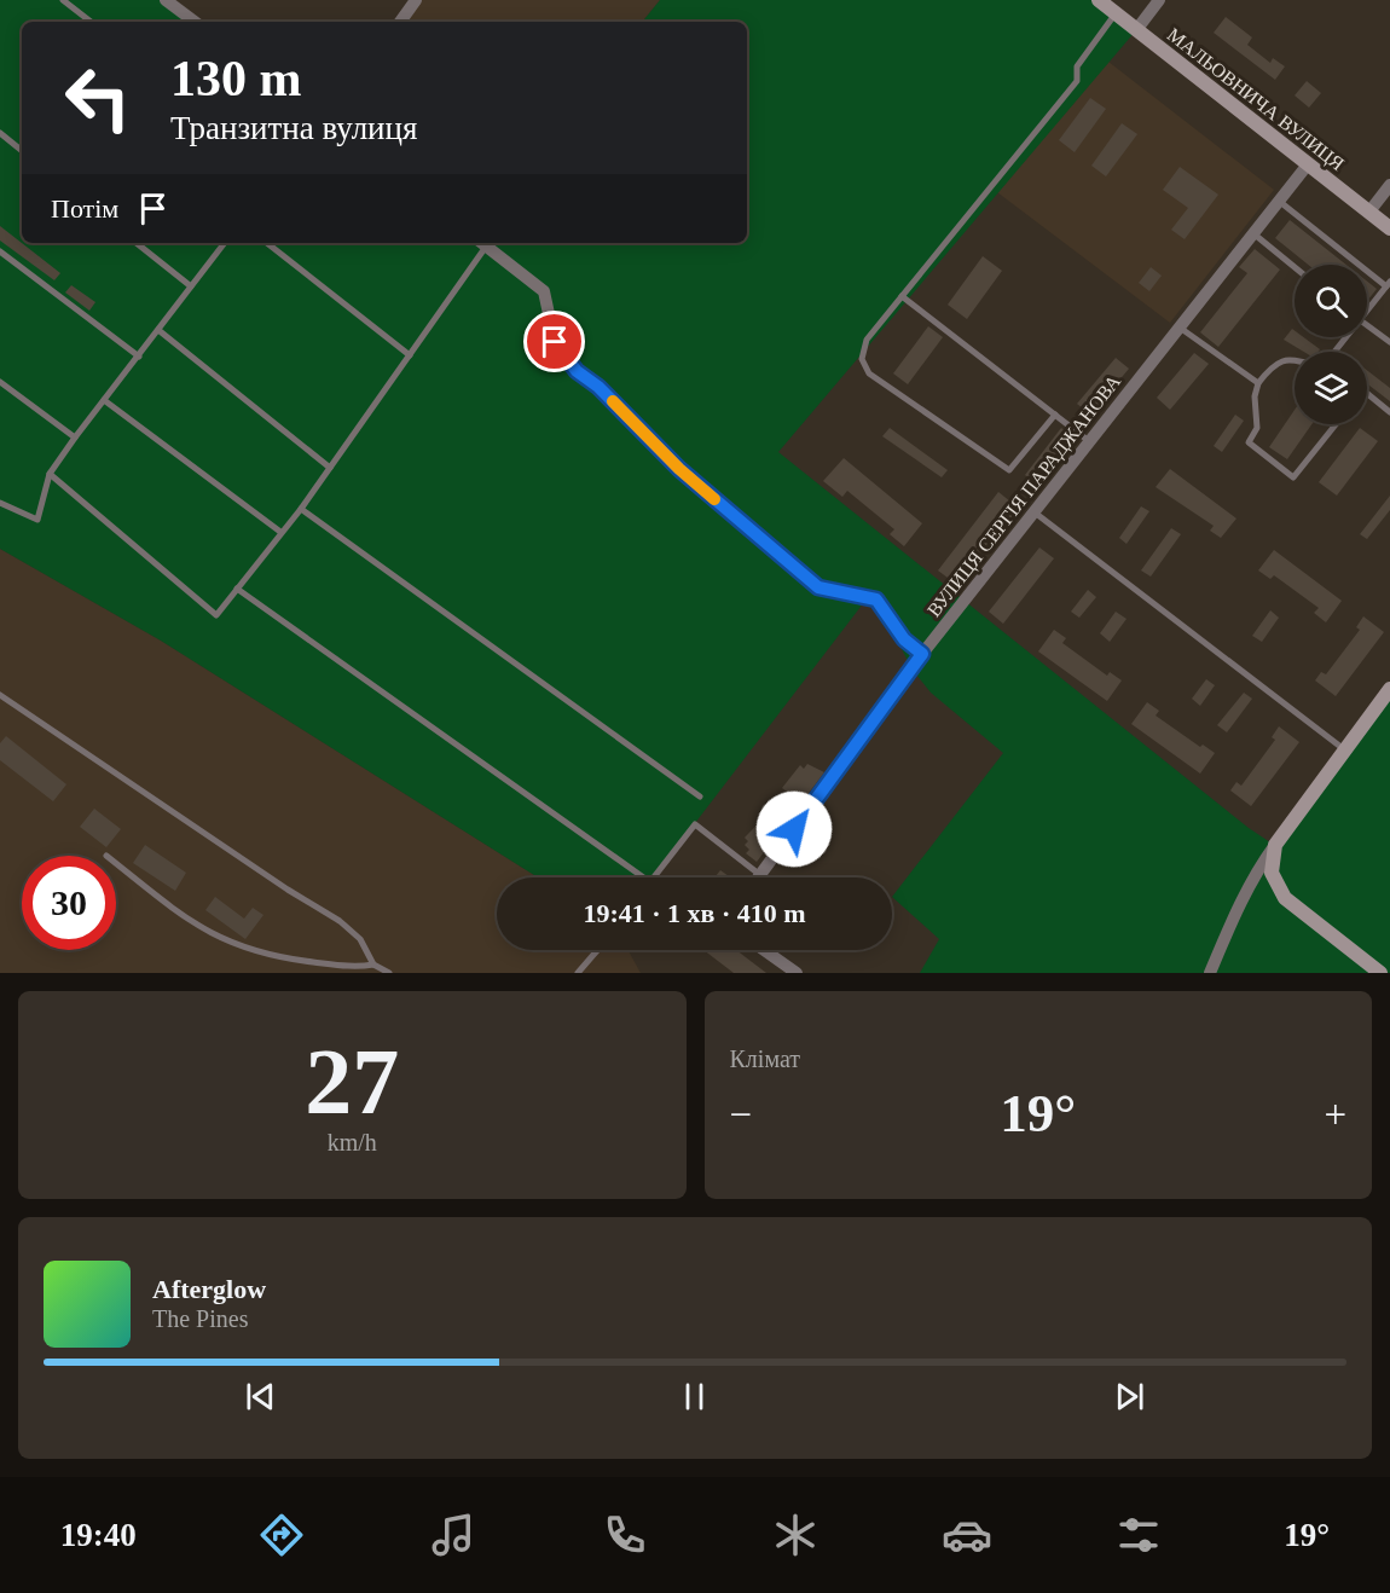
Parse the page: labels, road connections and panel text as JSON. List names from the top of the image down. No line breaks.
{"streets":{"street":["МАЛЬОВНИЧА ВУЛИЦЯ","ВУЛИЦЯ СЕРГІЯ ПАРАДЖАНОВА"]},"crossings":[["МАЛЬОВНИЧА ВУЛИЦЯ","ВУЛИЦЯ СЕРГІЯ ПАРАДЖАНОВА"]],"page":{"turn":["130 m","Транзитна вулиця"],"then":"Потім","limit":"30","trip":"19:41 · 1 хв · 410 m","tile":[["27","km/h"],"Клімат"],"heat":["−","19°","+"],"song":["Afterglow","The Pines"],"tabs":["19:40","19°"]}}
